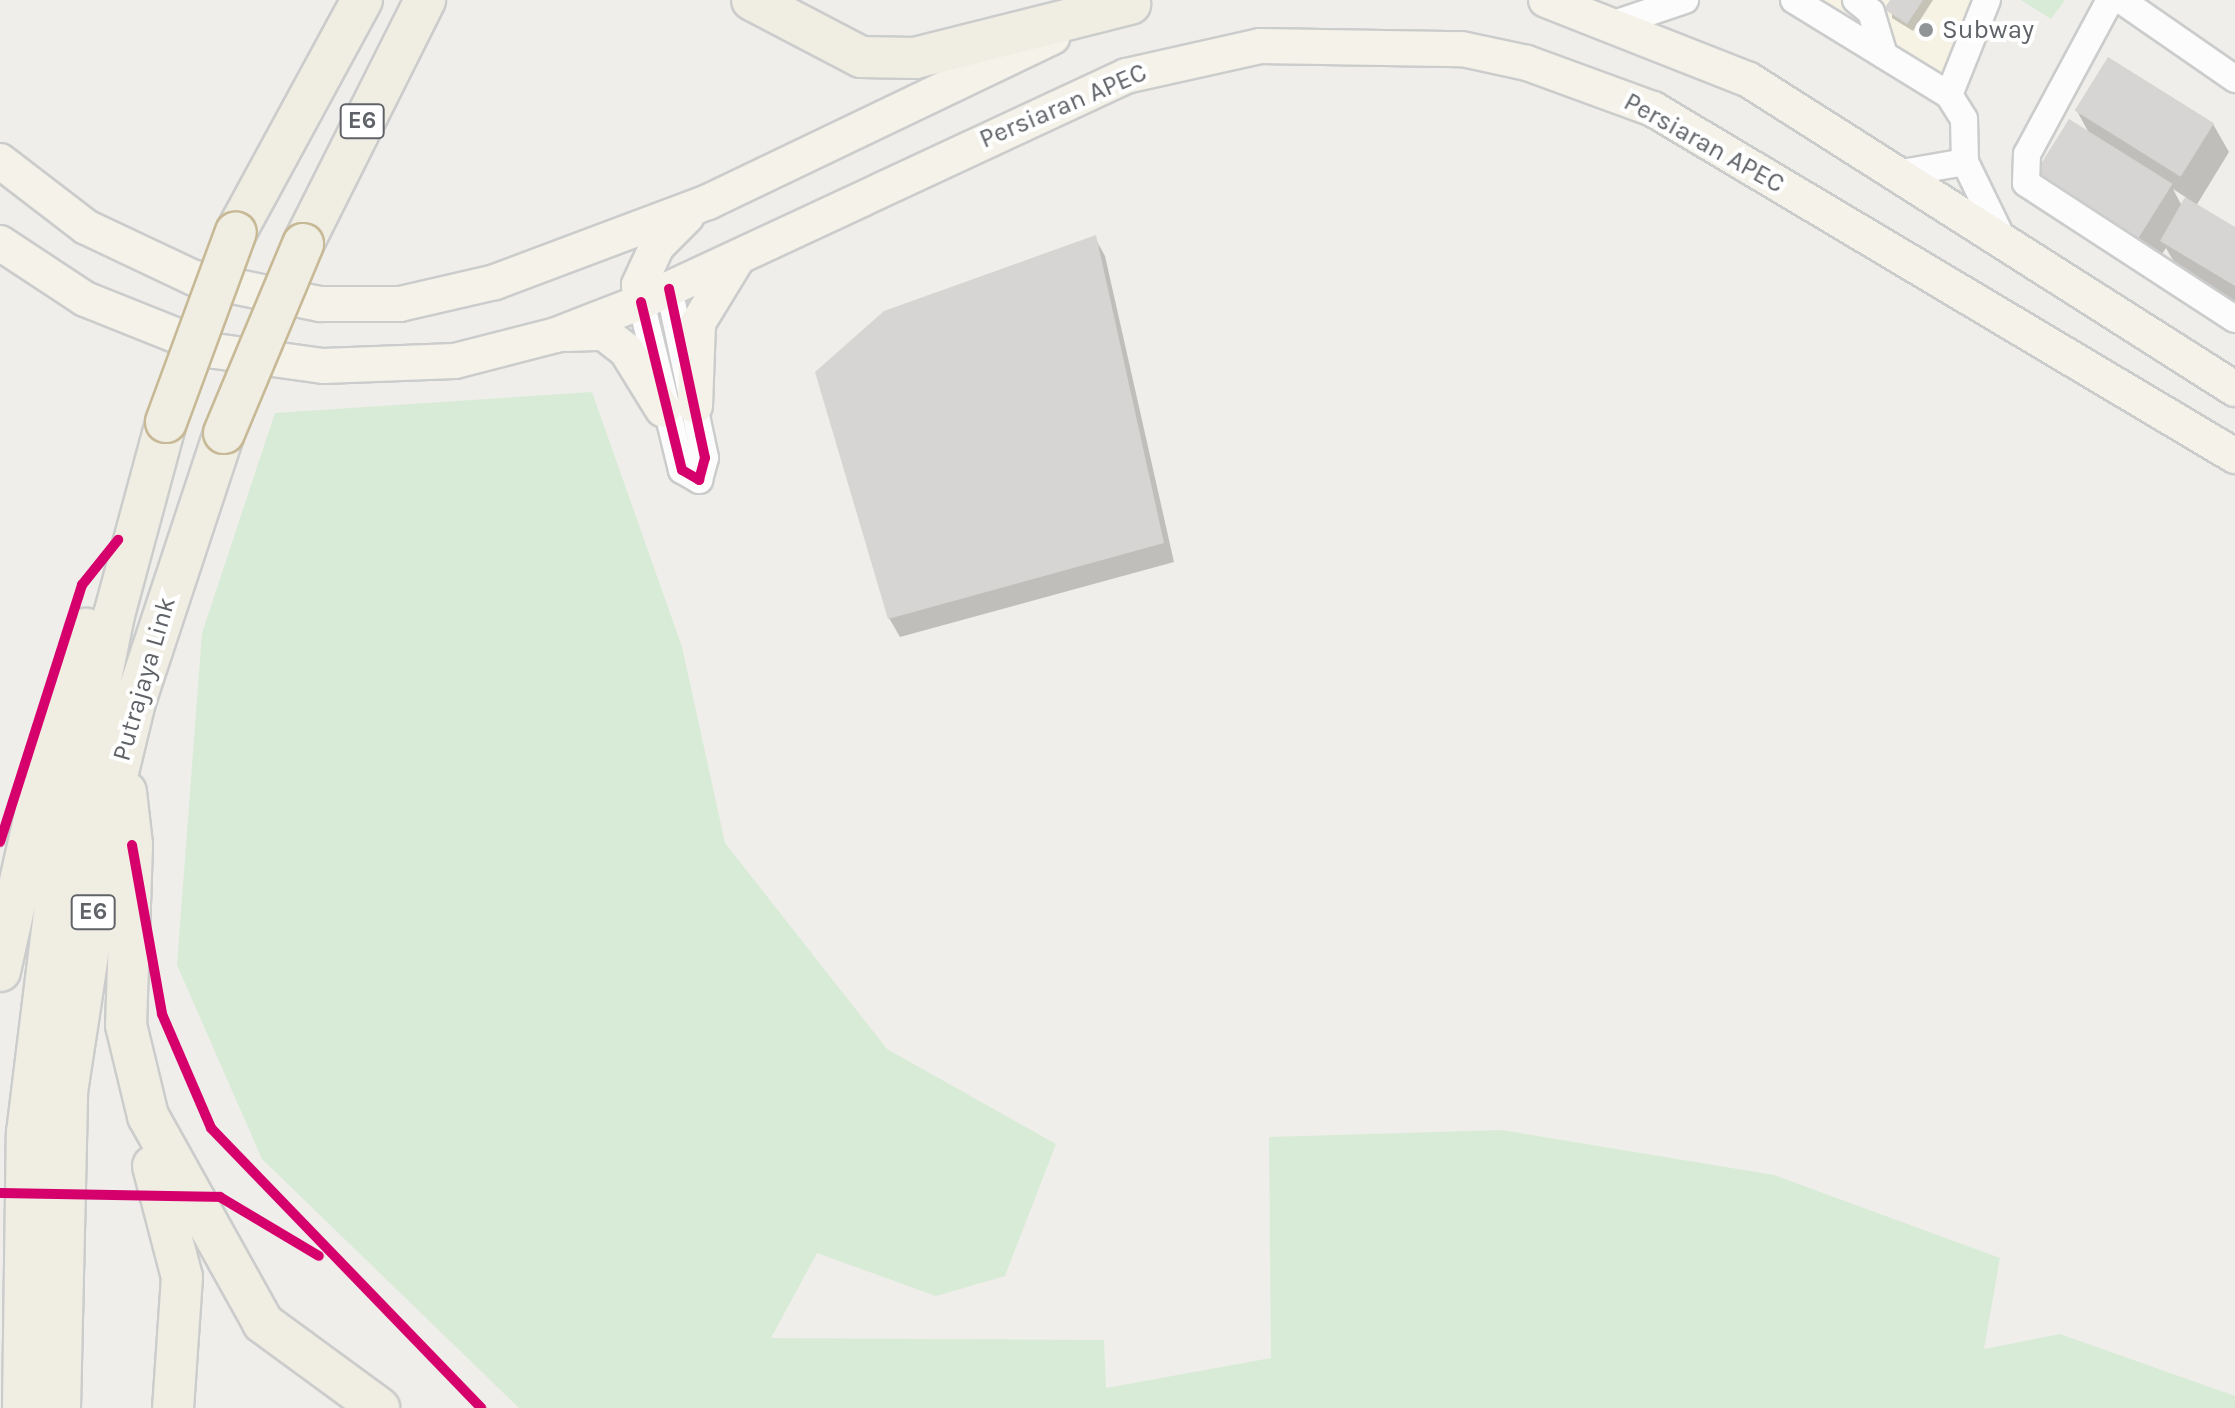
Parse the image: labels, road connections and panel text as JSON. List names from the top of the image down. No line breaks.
{"streets":{"highway":["E6","Putrajaya Link"],"main road":["Persiaran APEC"]},"places":["Subway"]}
